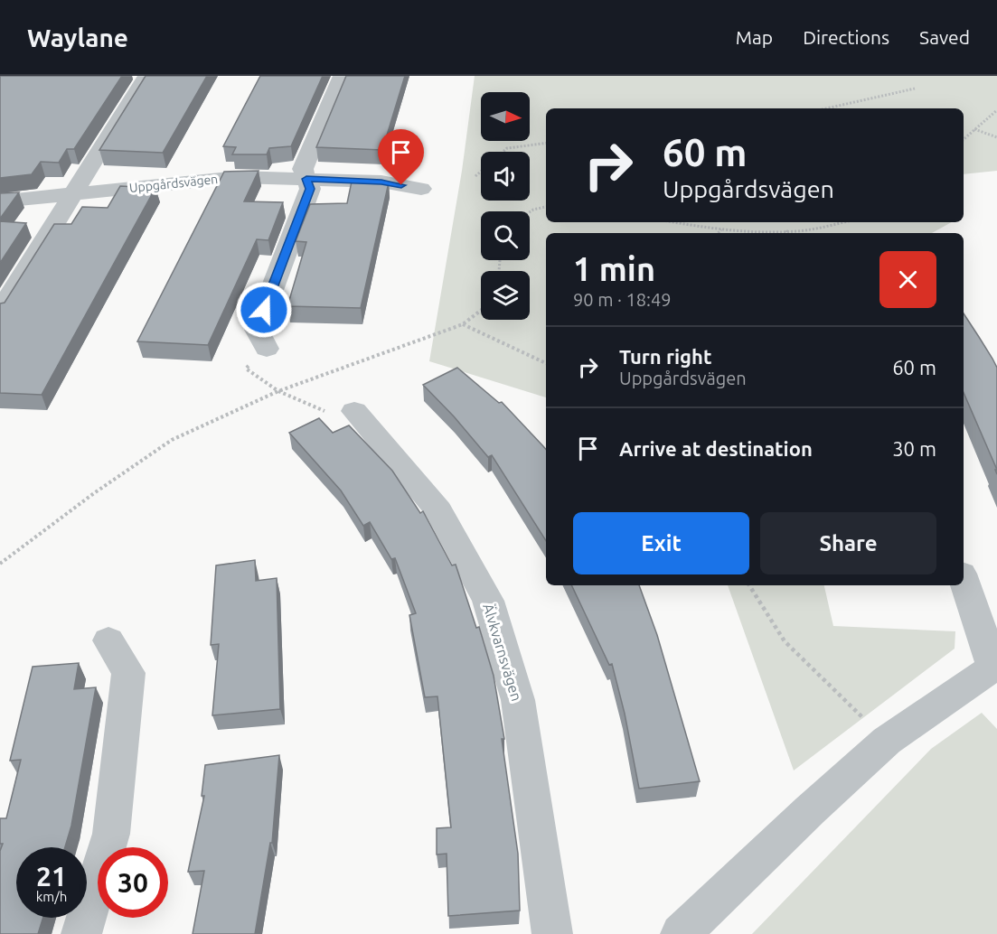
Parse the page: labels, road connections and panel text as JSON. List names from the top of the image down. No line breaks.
{"streets":{"street":["Uppgårdsvägen","Älvkvarnsvägen"]},"north":"right","page":{"header":"Waylane","nav":["Map","Directions","Saved"],"turn":["60 m","Uppgårdsvägen"],"heading":["1 min","90 m · 18:49"],"list":[{"name":"Turn right","note":"Uppgårdsvägen","value":"60 m"},{"name":"Arrive at destination","value":"30 m"}],"buttons":["Exit","Share"],"speed":"21 km/h","limit":"30"}}
